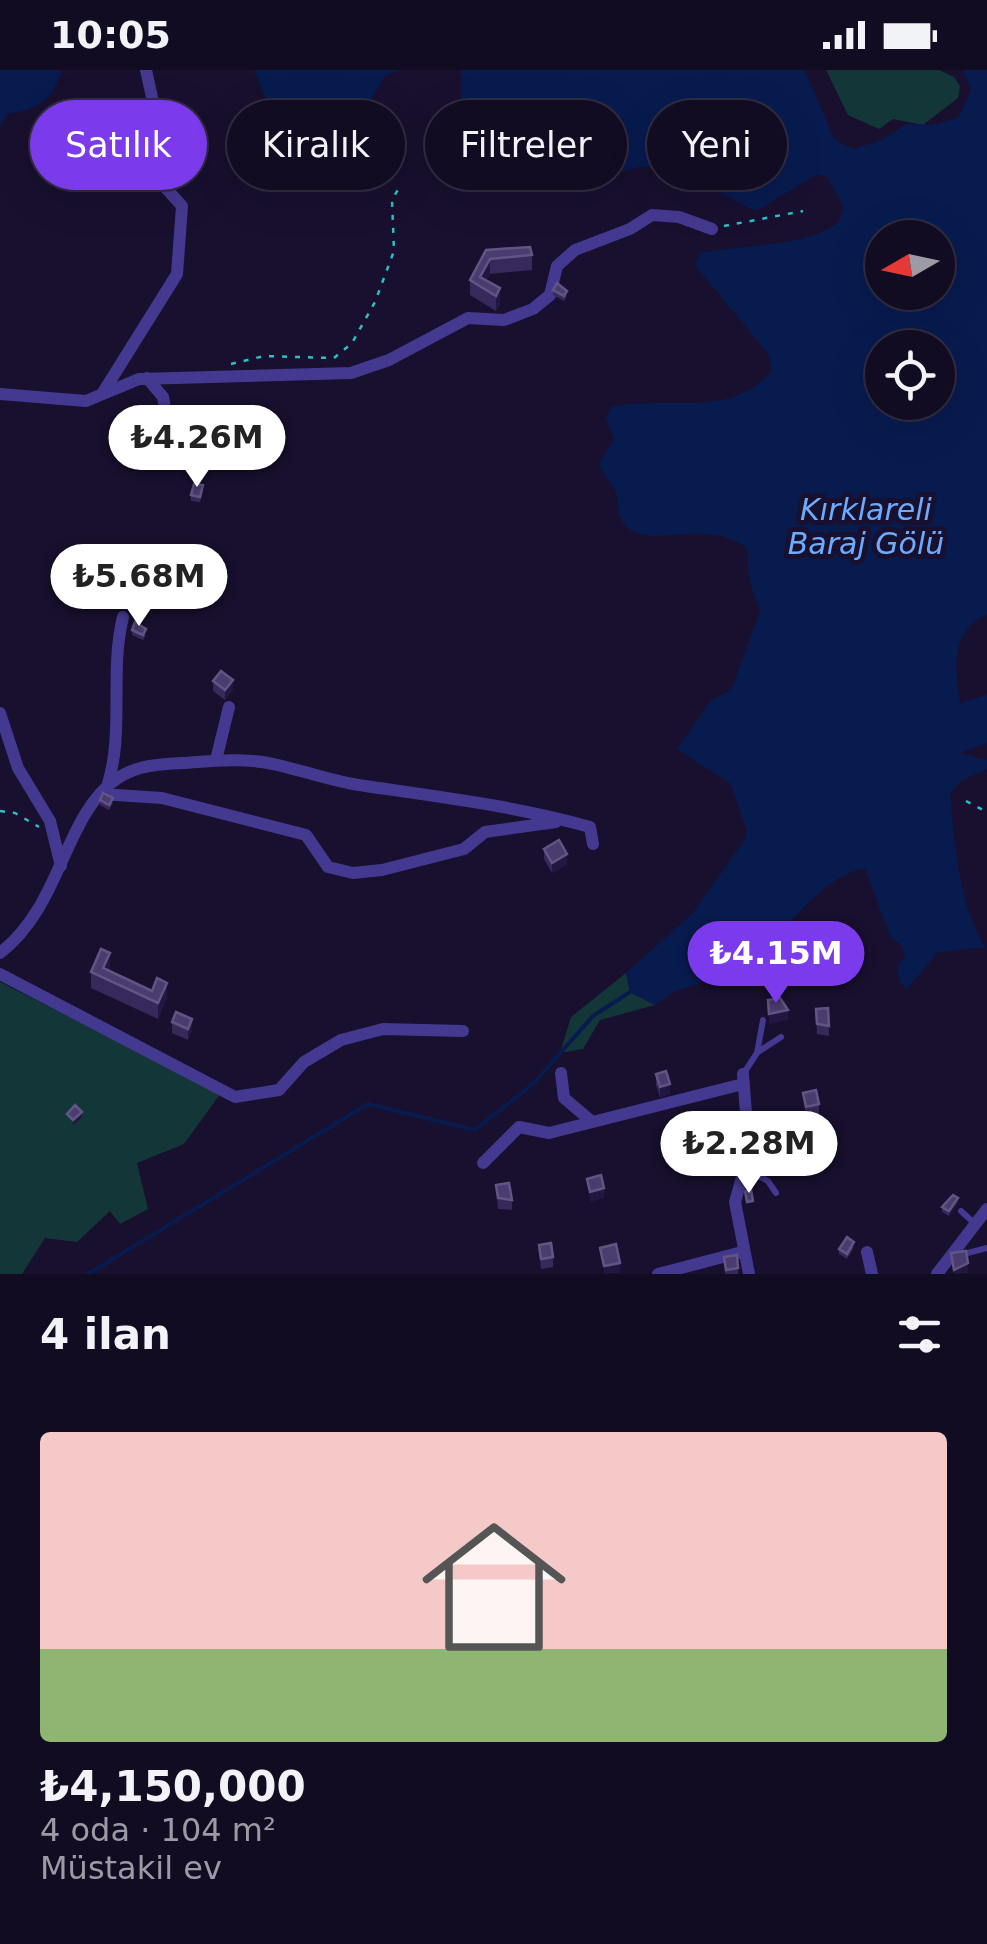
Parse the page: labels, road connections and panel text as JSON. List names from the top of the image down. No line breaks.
{"water":["Kırklareli Baraj Gölü"],"north":"left","page":{"status":"10:05","chip":["Satılık","Kiralık","Filtreler","Yeni"],"price":["₺4.26M","₺5.68M","₺4.15M","₺2.28M"],"heading":"4 ilan","list":[{"name":"₺4,150,000","note":"4 oda · 104 m² · Müstakil ev"}]}}
